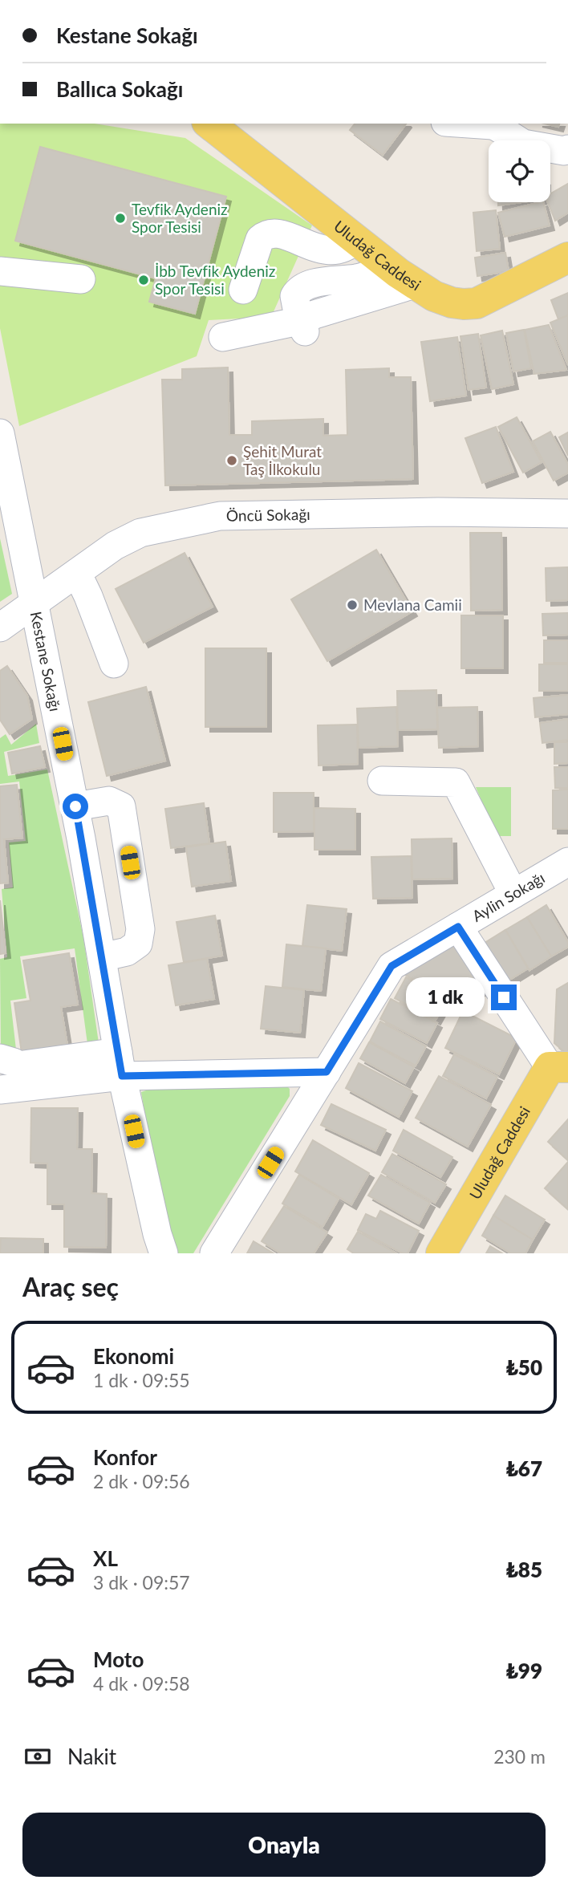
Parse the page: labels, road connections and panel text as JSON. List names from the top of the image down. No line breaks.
{"streets":{"main road":["Uludağ Caddesi"],"street":["Öncü Sokağı","Kestane Sokağı","Aylin Sokağı"]},"crossings":[["Öncü Sokağı","Kestane Sokağı"]],"places":["Tevfik Aydeniz Spor Tesisi","İbb Tevfik Aydeniz Spor Tesisi","Şehit Murat Taş İlkokulu","Mevlana Camii"],"page":{"banner":["Kestane Sokağı","Ballıca Sokağı"],"bubble":"1 dk","heading":"Araç seç","list":[{"name":"Ekonomi","note":"1 dk · 09:55","value":"₺50"},{"name":"Konfor","note":"2 dk · 09:56","value":"₺67"},{"name":"XL","note":"3 dk · 09:57","value":"₺85"},{"name":"Moto","note":"4 dk · 09:58","value":"₺99"}],"pay":["Nakit","230 m"],"buttons":"Onayla"}}
